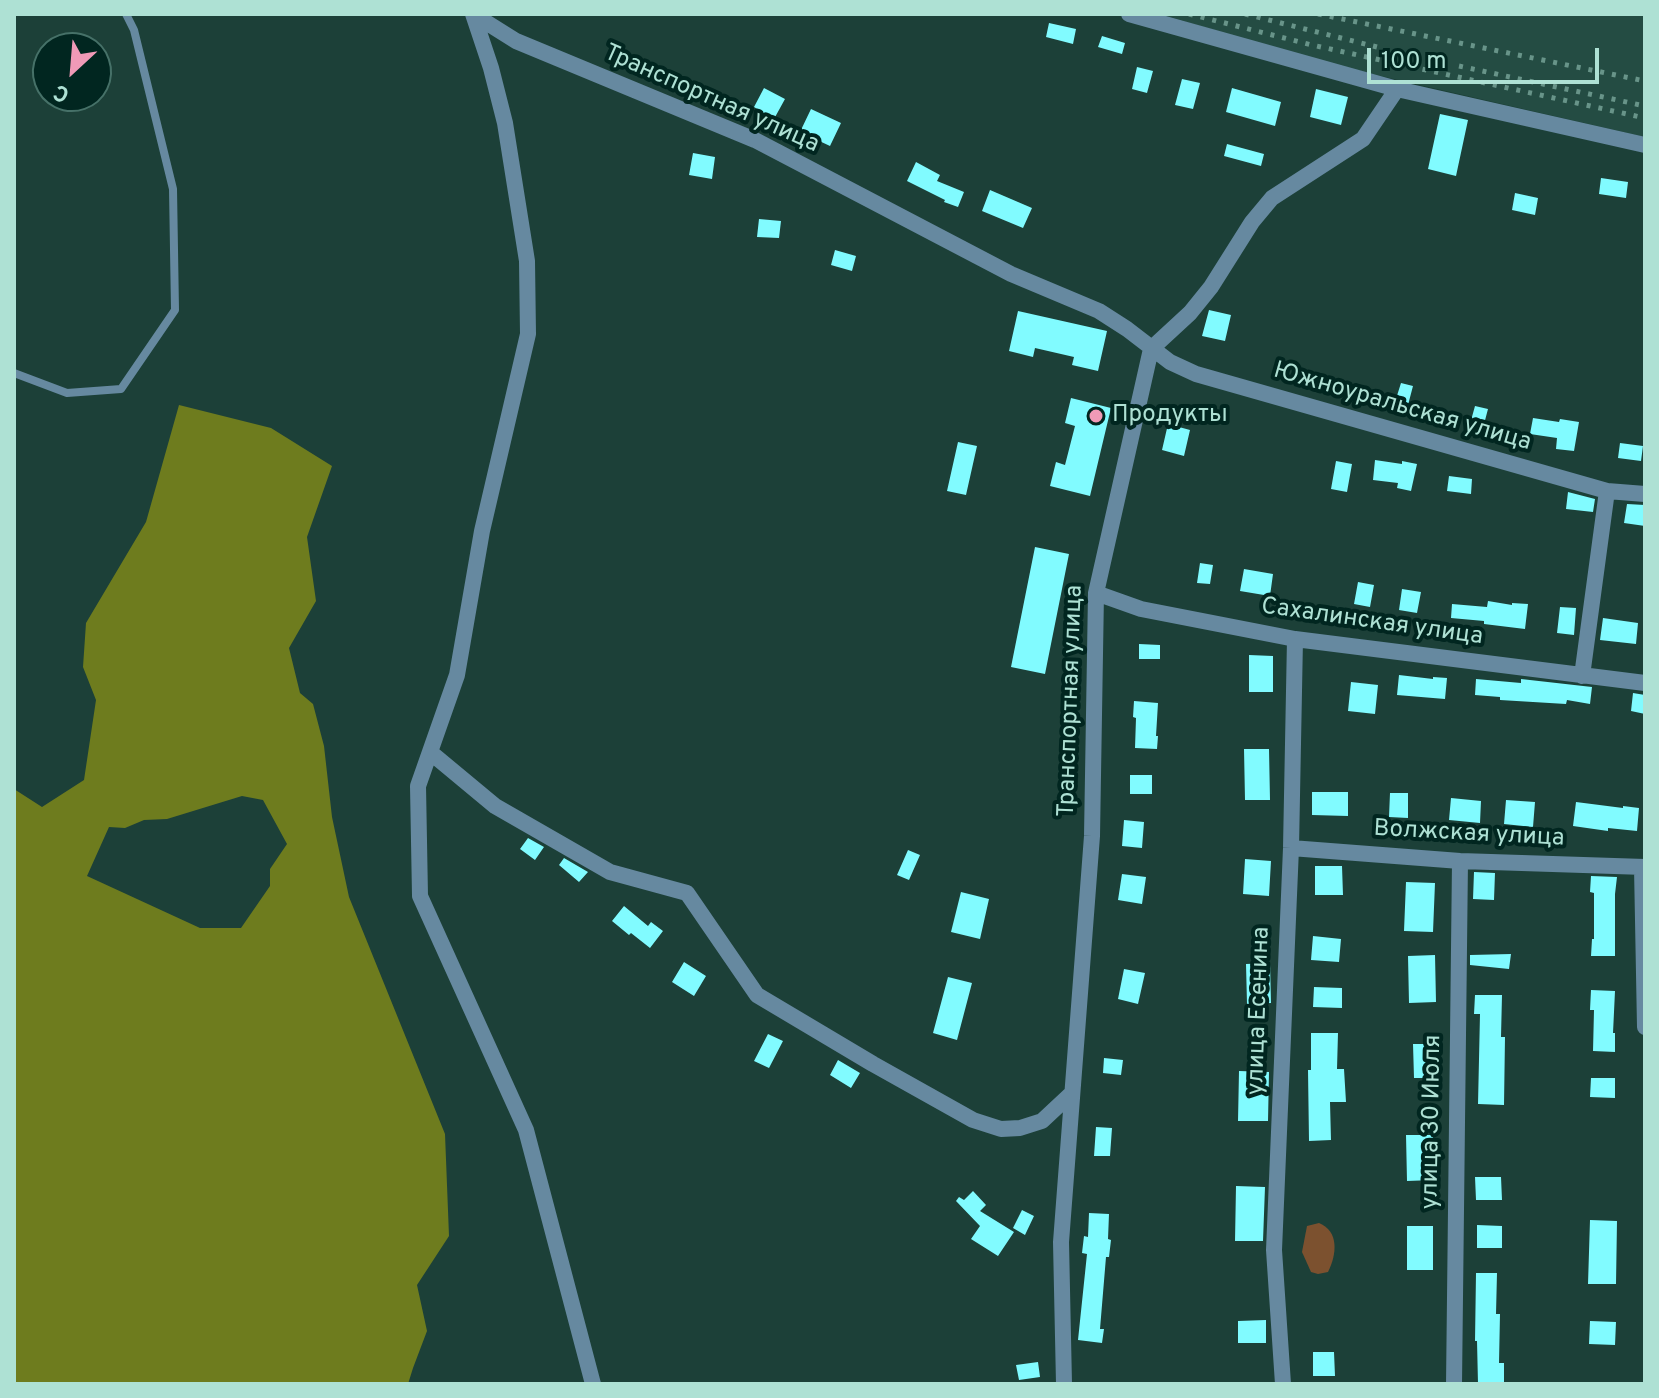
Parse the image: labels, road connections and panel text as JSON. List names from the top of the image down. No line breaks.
{"streets":{"street":["Транспортная улица","Южноуральская улица","Сахалинская улица","Волжская улица","улица Есенина","улица 30 Июля"]},"crossings":[["Транспортная улица","Южноуральская улица"],["Транспортная улица","Сахалинская улица"],["Сахалинская улица","улица Есенина"],["Волжская улица","улица Есенина"],["Волжская улица","улица 30 Июля"]],"places":["Продукты"],"scale_bar":"100 m","north":"bottom left"}
